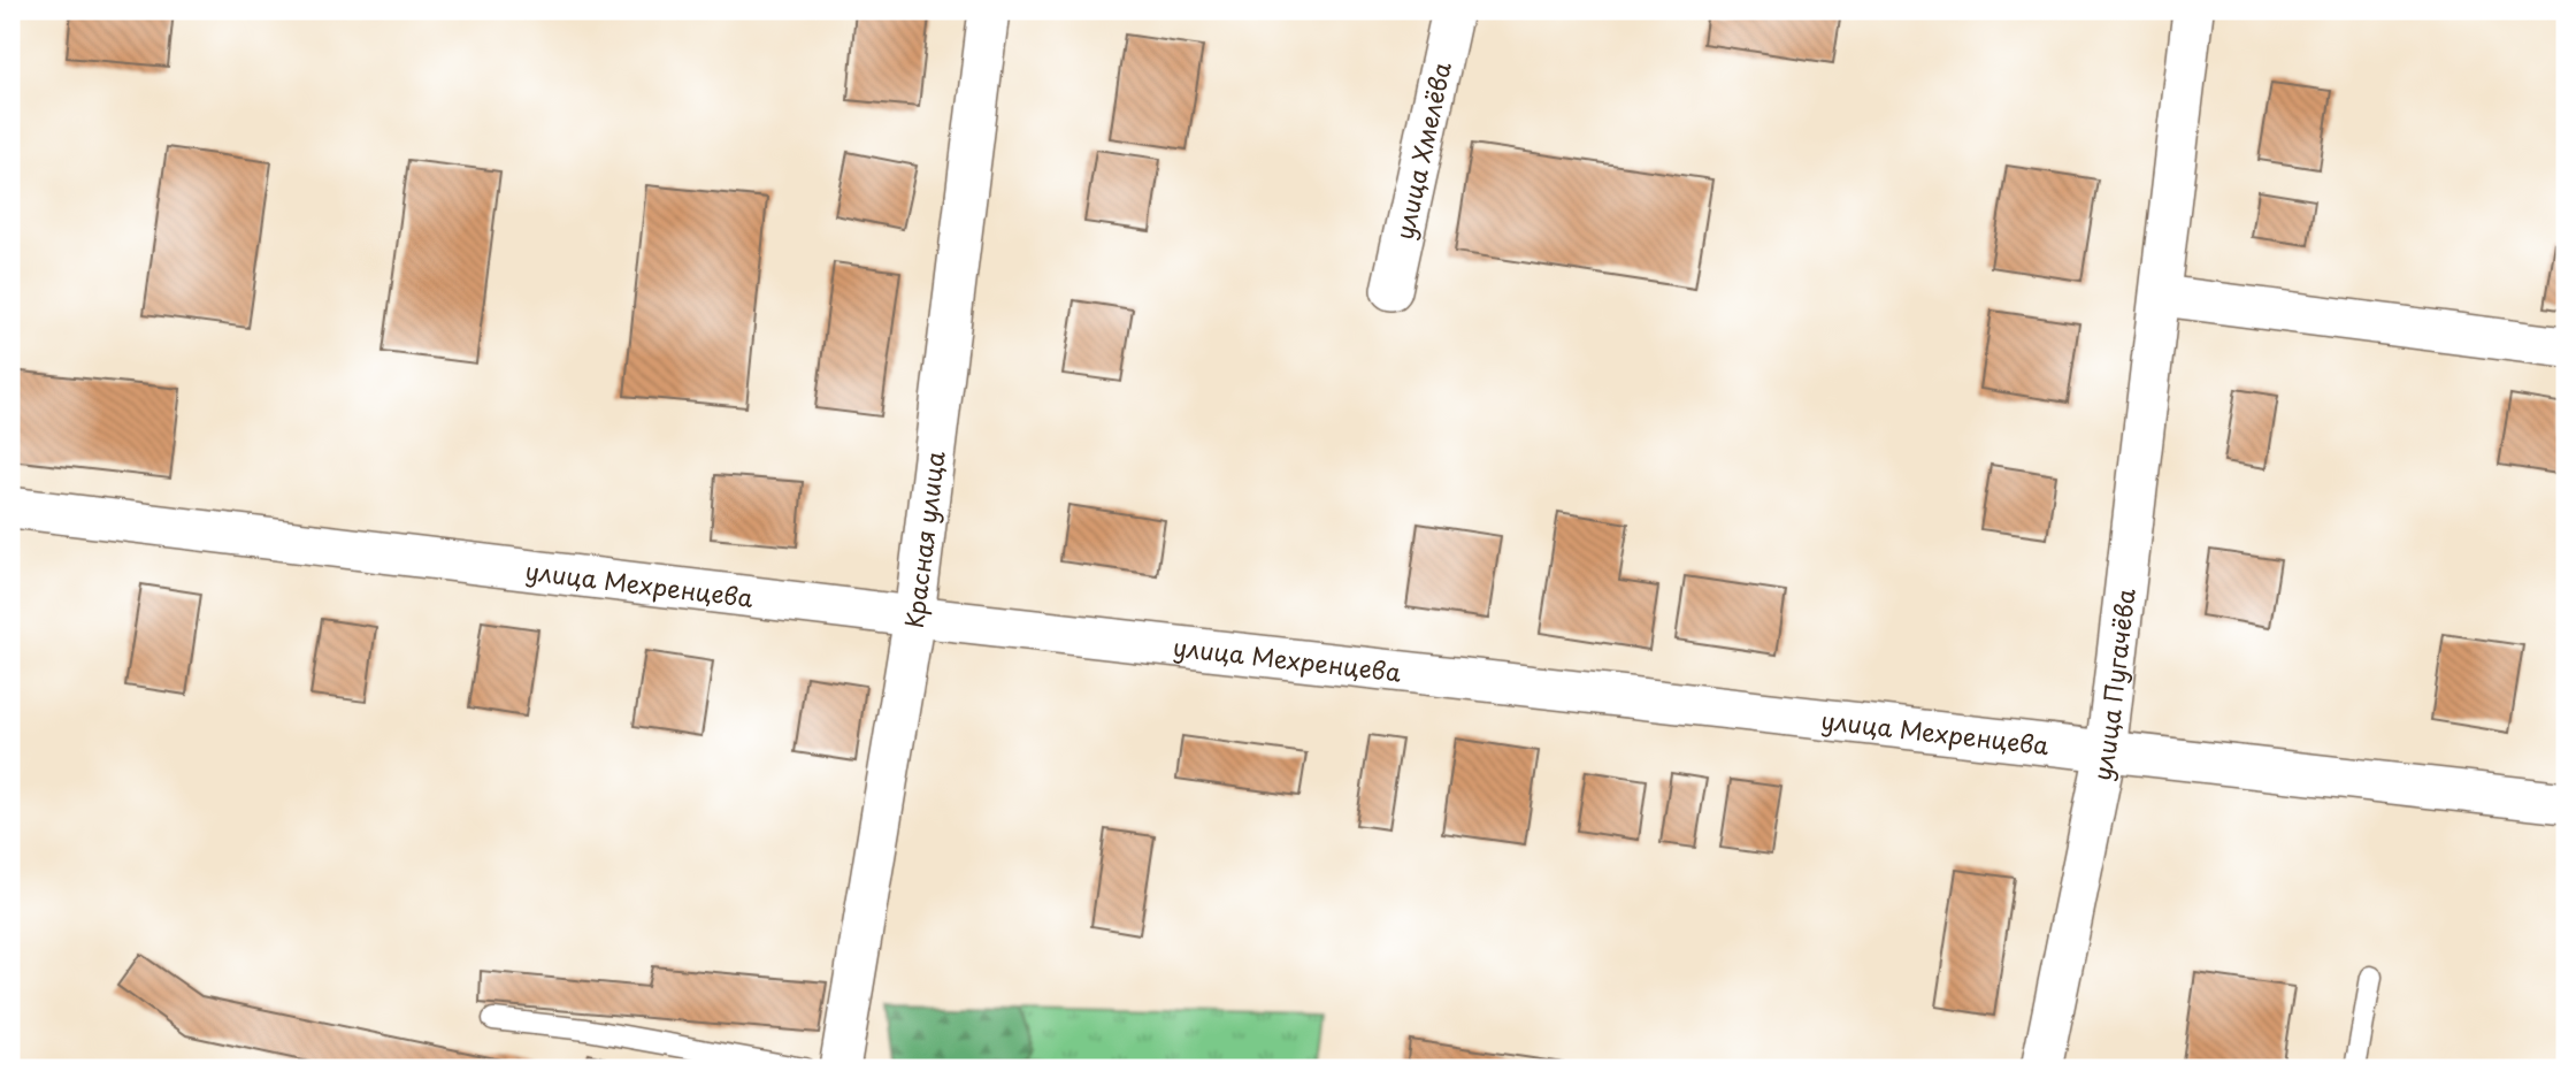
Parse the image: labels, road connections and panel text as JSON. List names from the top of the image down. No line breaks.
{"streets":{"street":["улица Хмелёва","Красная улица","улица Мехренцева","улица Пугачёва"]},"crossings":[["Красная улица","улица Мехренцева"],["улица Мехренцева","улица Пугачёва"]]}
